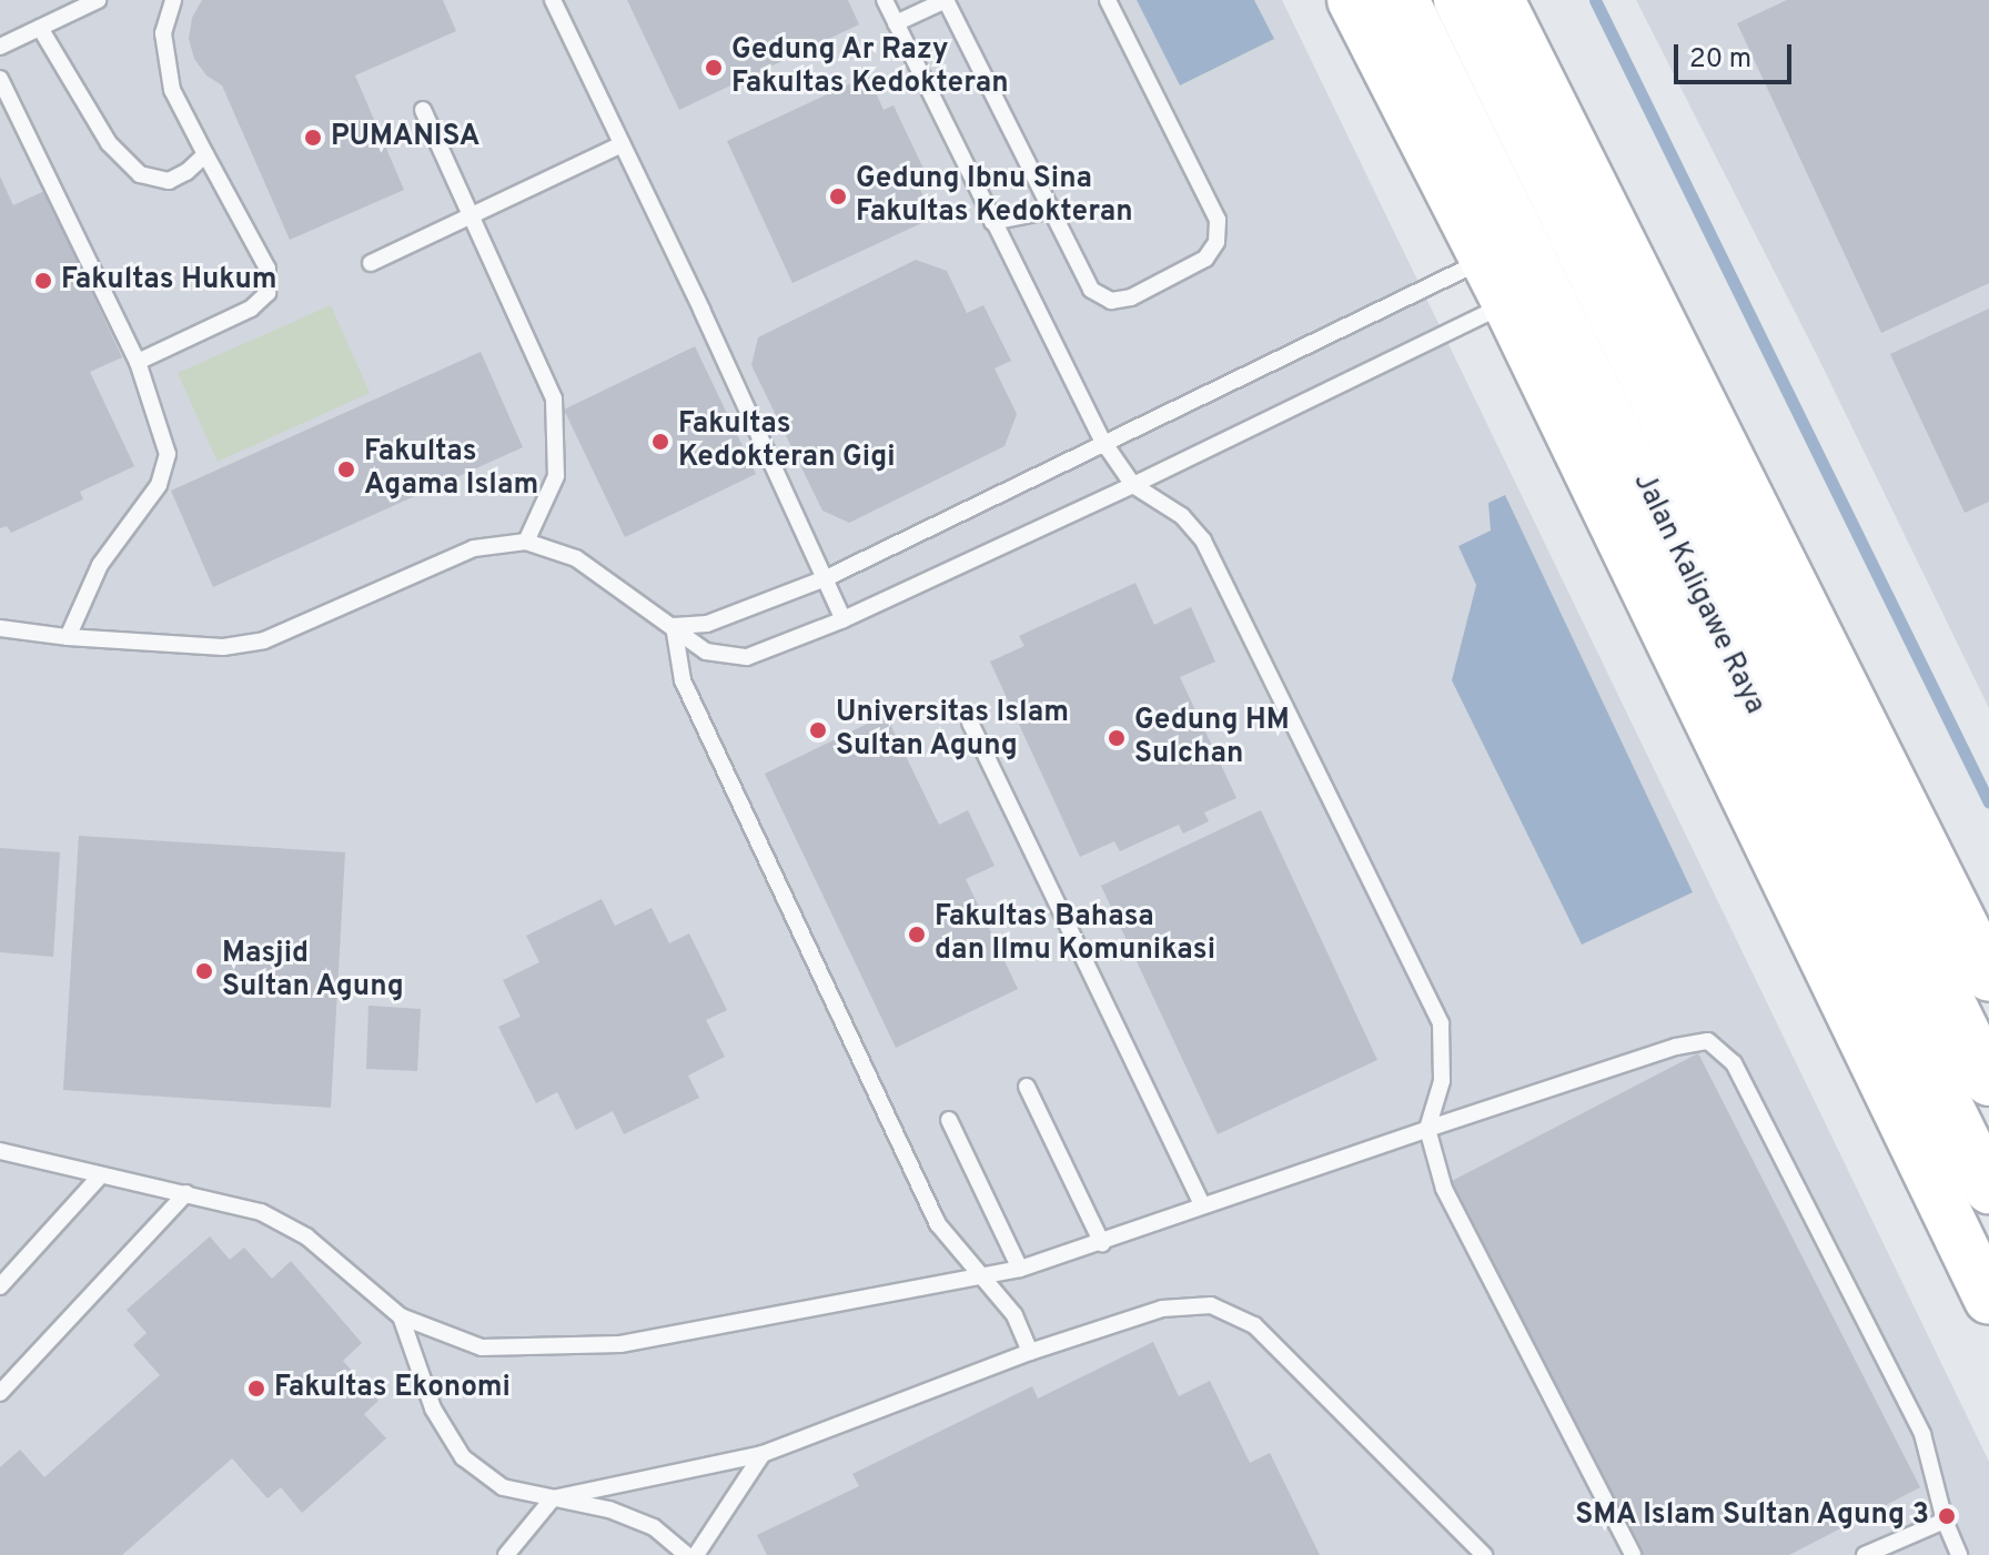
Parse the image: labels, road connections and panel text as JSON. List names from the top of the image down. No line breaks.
{"streets":{"highway":["Jalan Kaligawe Raya"]},"places":["Gedung Ar Razy Fakultas Kedokteran","PUMANISA","Gedung Ibnu Sina Fakultas Kedokteran","Fakultas Hukum","Fakultas Kedokteran Gigi","Fakultas Agama Islam","Universitas Islam Sultan Agung","Gedung HM Sulchan","Fakultas Bahasa dan Ilmu Komunikasi","Masjid Sultan Agung","Fakultas Ekonomi","SMA Islam Sultan Agung 3"],"scale_bar":"20 m"}
